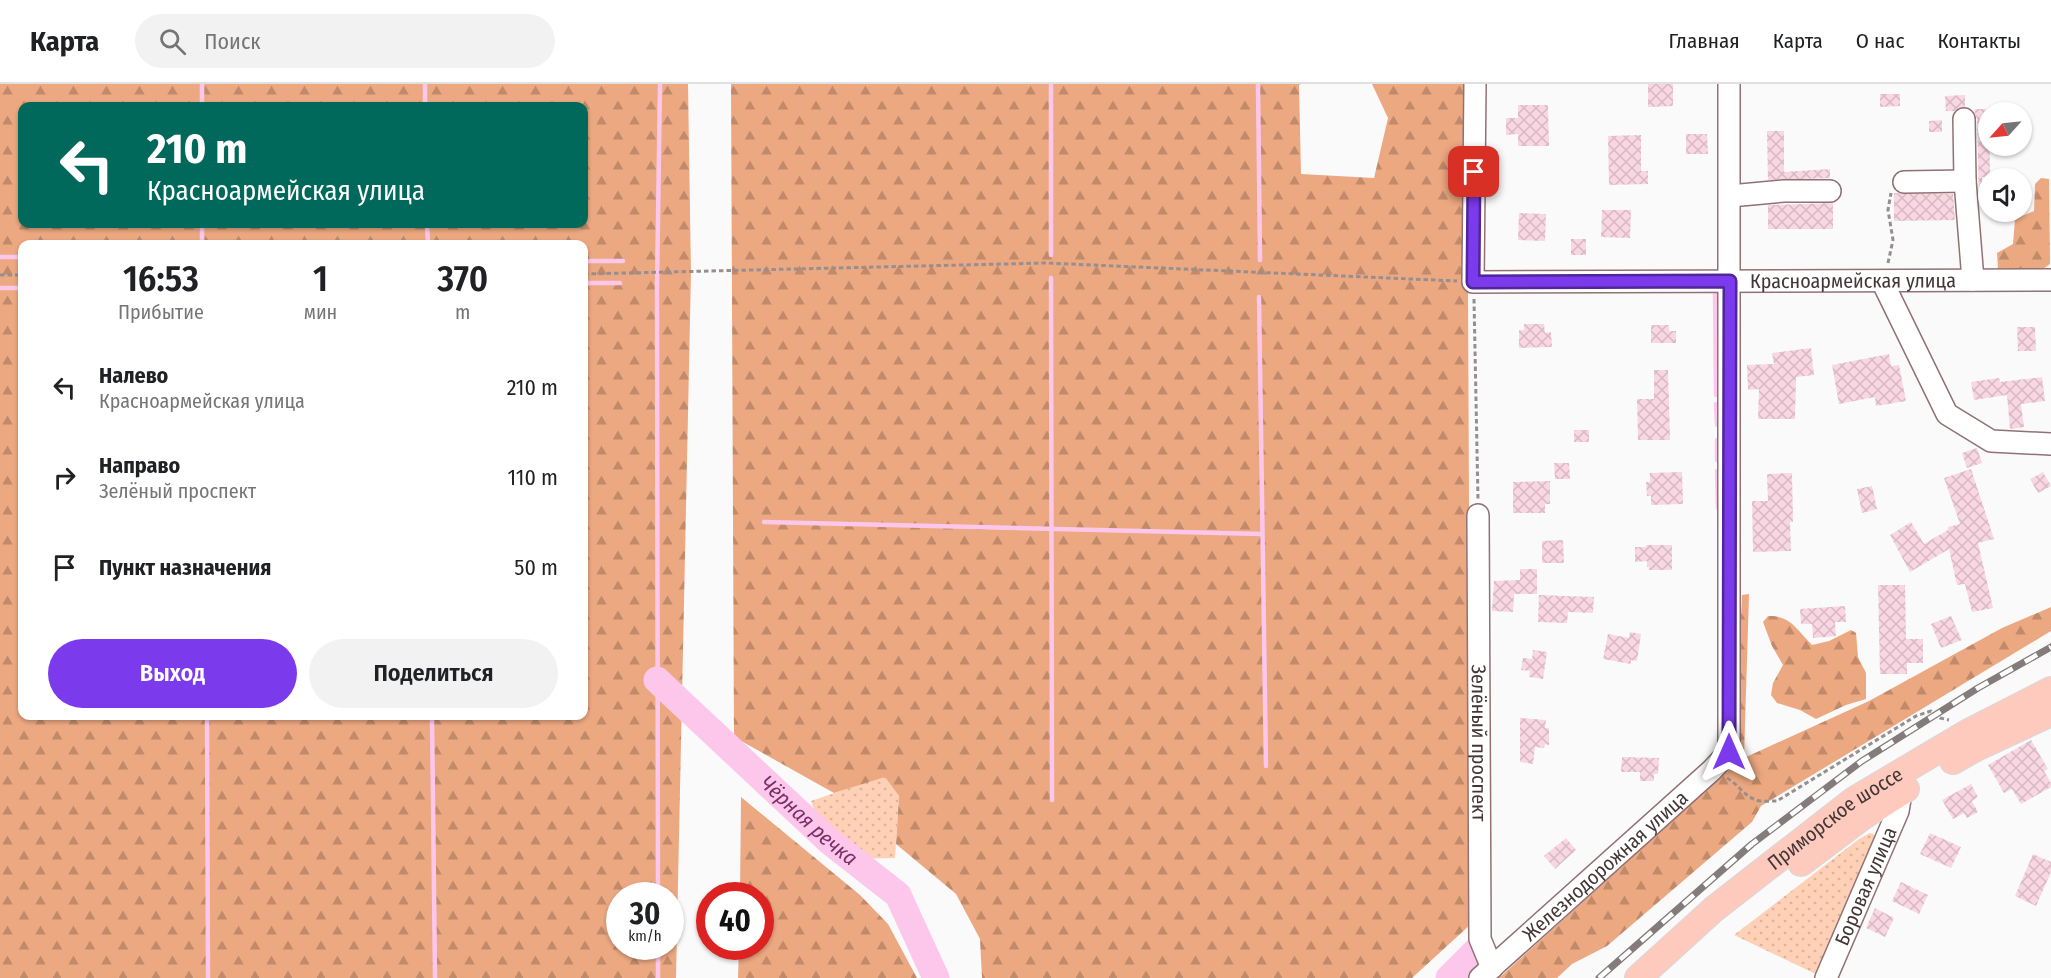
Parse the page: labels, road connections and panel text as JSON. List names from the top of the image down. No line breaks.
{"streets":{"main road":["Приморское шоссе"],"street":["Красноармейская улица","Зелёный проспект","Железнодорожная улица","Боровая улица"]},"crossings":[["Красноармейская улица","Железнодорожная улица"],["Зелёный проспект","Железнодорожная улица"],["Приморское шоссе","Боровая улица"]],"water":["Чёрная речка"],"north":"bottom left","page":{"header":"Карта","search":"Поиск","nav":["Главная","Карта","О нас","Контакты"],"turn":["210 m","Красноармейская улица"],"eta":["16:53","Прибытие","1","мин","370","m"],"list":[{"name":"Налево","note":"Красноармейская улица","value":"210 m"},{"name":"Направо","note":"Зелёный проспект","value":"110 m"},{"name":"Пункт назначения","value":"50 m"}],"buttons":["Выход","Поделиться"],"speed":"30 km/h","limit":"40"}}
